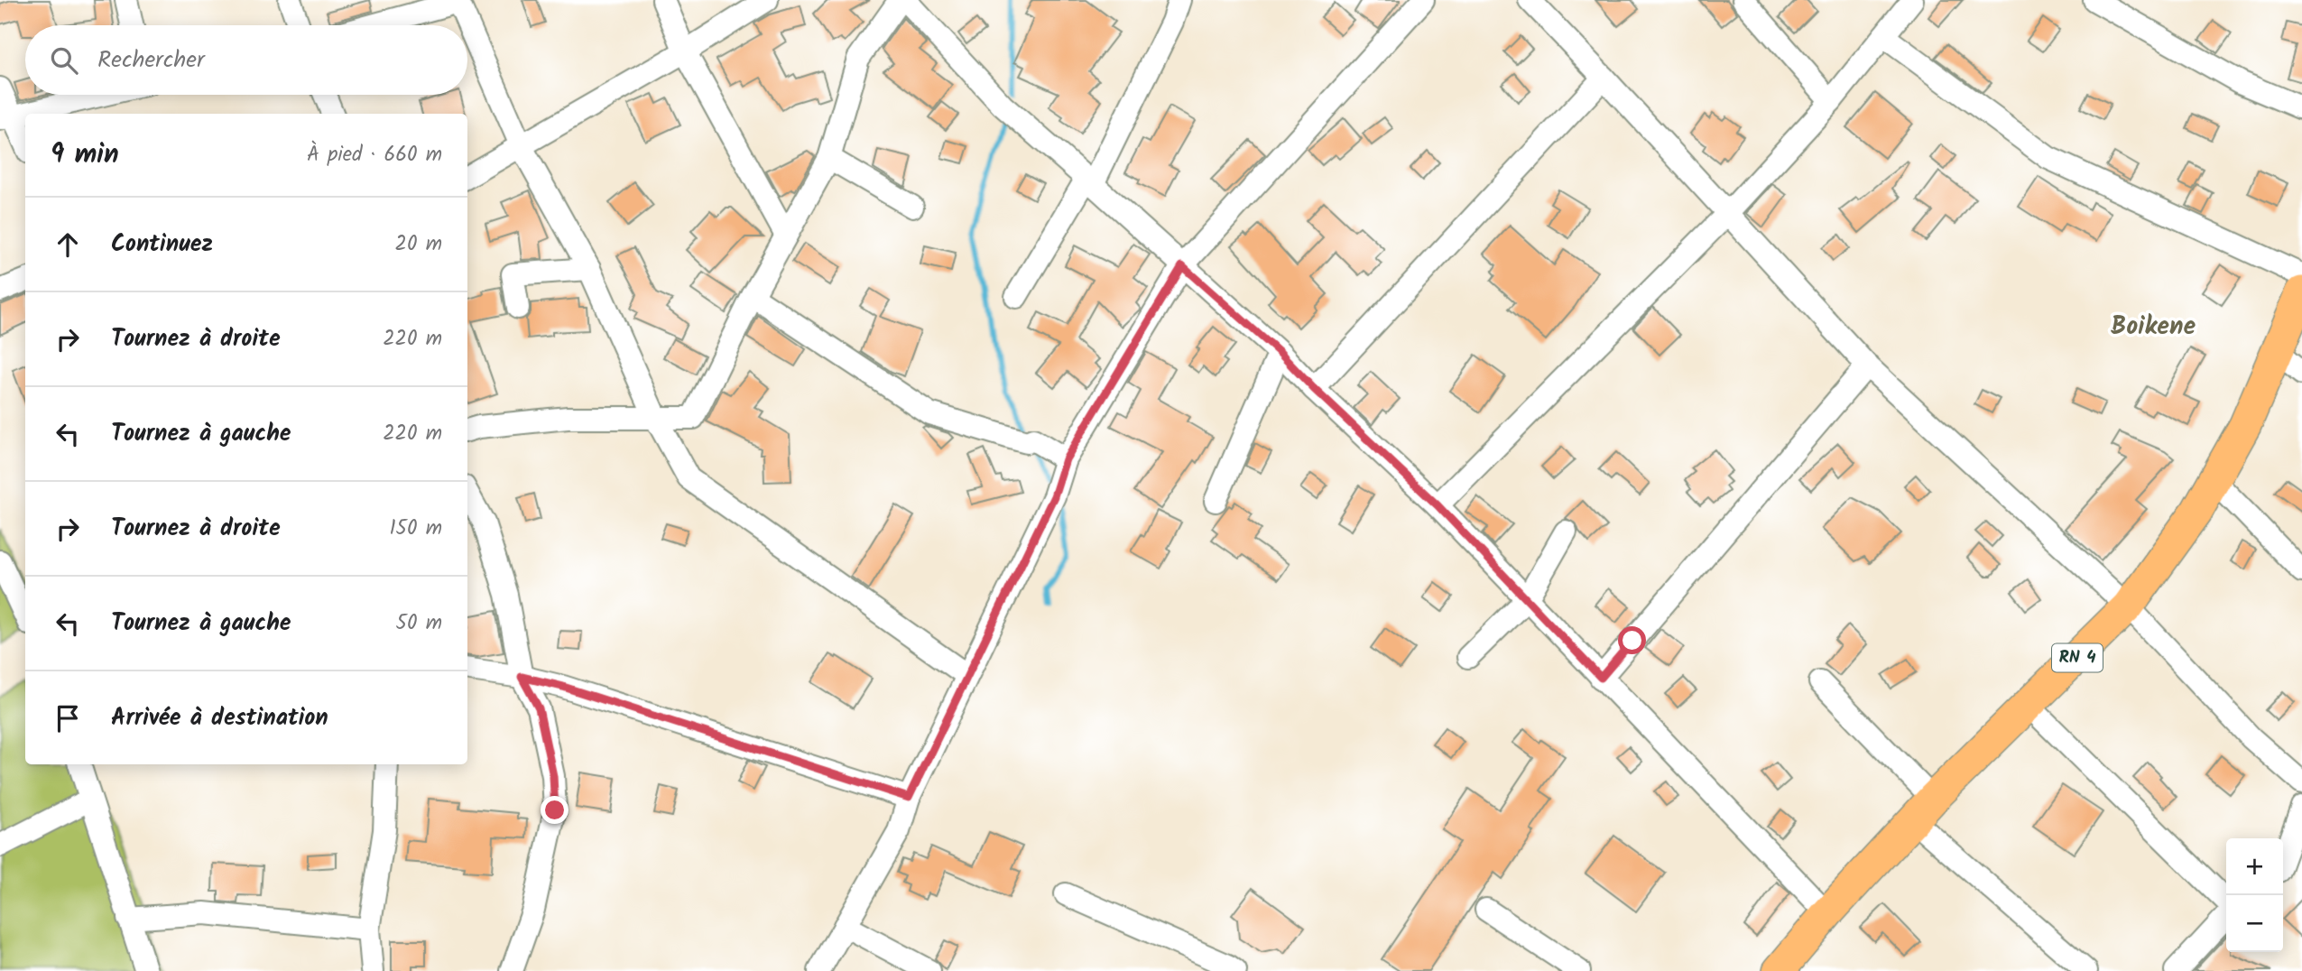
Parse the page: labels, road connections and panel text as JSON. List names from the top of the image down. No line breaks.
{"streets":{"highway":["RN 4"]},"districts":["Boikene"],"page":{"search":"Rechercher","heading":["9 min","À pied · 660 m"],"list":[["Continuez","20 m"],["Tournez à droite","220 m"],["Tournez à gauche","220 m"],["Tournez à droite","150 m"],["Tournez à gauche","50 m"],"Arrivée à destination"],"map_buttons":["+","−"]}}
